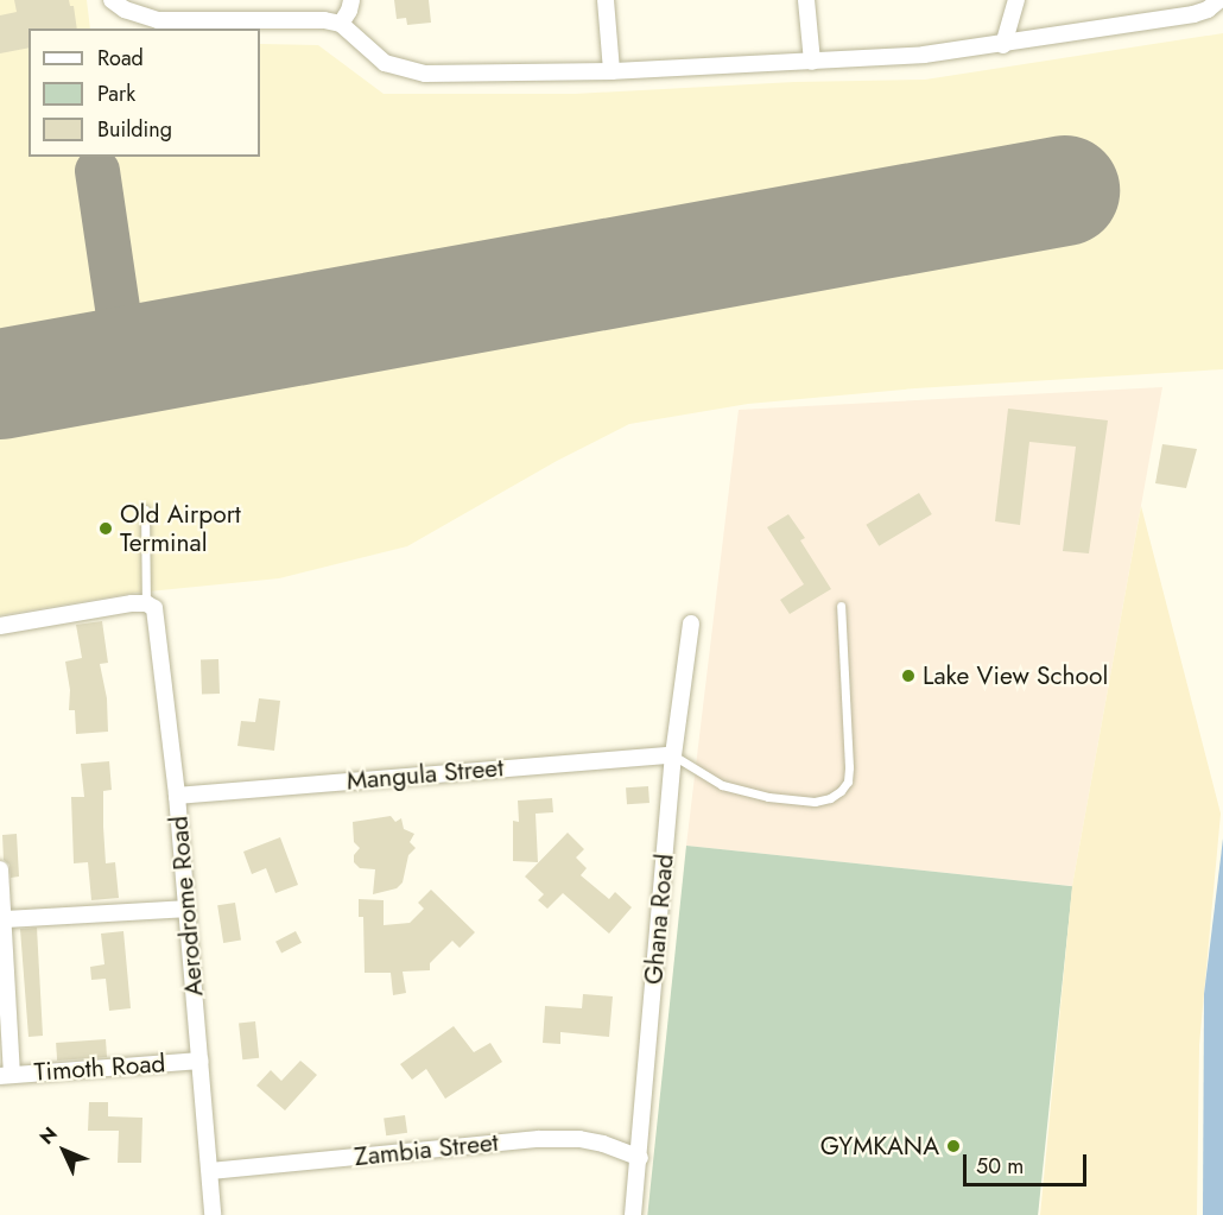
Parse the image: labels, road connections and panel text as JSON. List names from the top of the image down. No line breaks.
{"streets":{"street":["Mangula Street","Aerodrome Road","Ghana Road","Timoth Road","Zambia Street"]},"crossings":[["Mangula Street","Aerodrome Road"],["Mangula Street","Ghana Road"],["Aerodrome Road","Timoth Road"],["Aerodrome Road","Zambia Street"],["Ghana Road","Zambia Street"]],"places":["Old Airport Terminal","Lake View School","GYMKANA"],"legend":["Road","Park","Building"],"scale_bar":"50 m","north":"top left"}
